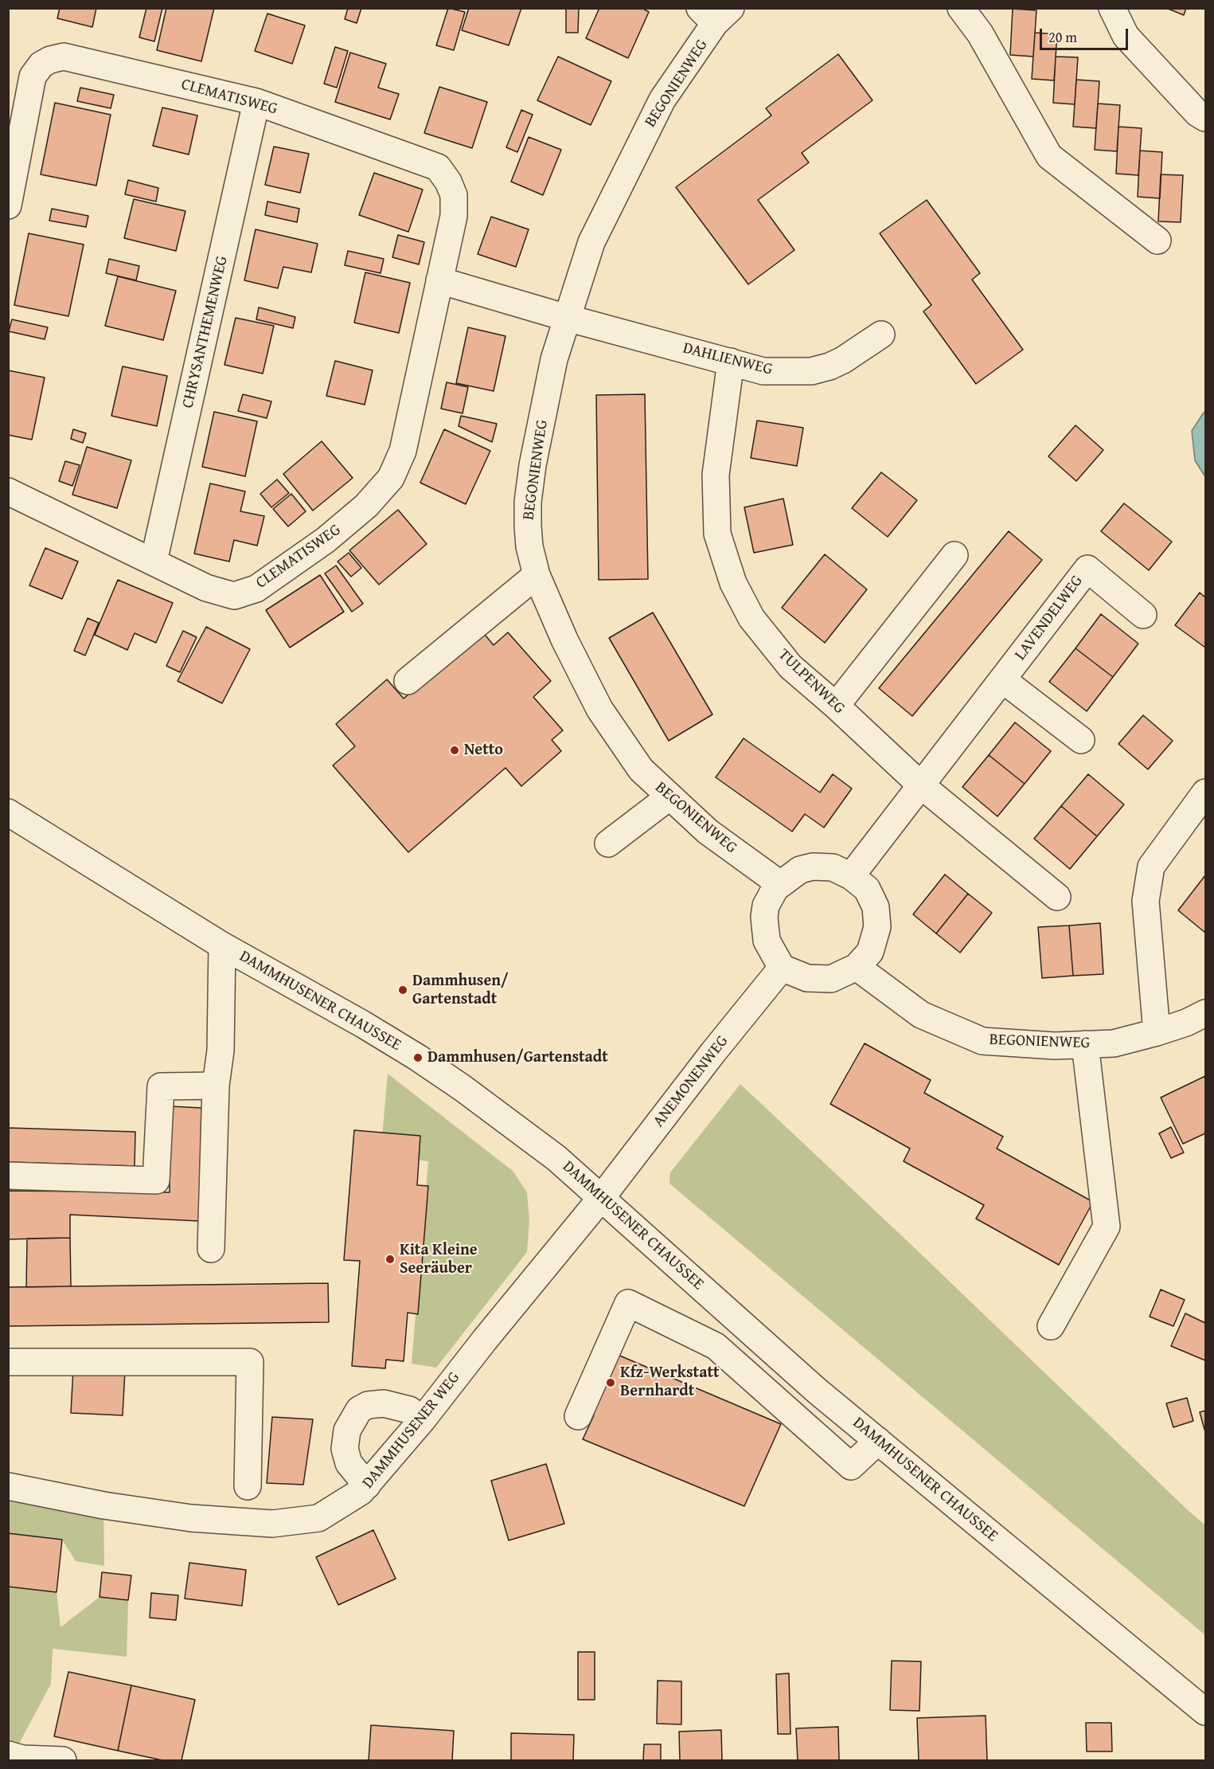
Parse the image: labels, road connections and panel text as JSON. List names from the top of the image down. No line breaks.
{"streets":{"street":["BEGONIENWEG","CLEMATISWEG","CHRYSANTHEMENWEG","DAHLIENWEG","LAVENDELWEG","TULPENWEG","DAMMHUSENER CHAUSSEE","ANEMONENWEG","DAMMHUSENER WEG"]},"crossings":[["BEGONIENWEG","DAHLIENWEG"],["BEGONIENWEG","LAVENDELWEG"],["BEGONIENWEG","ANEMONENWEG"],["CLEMATISWEG","CHRYSANTHEMENWEG"],["DAHLIENWEG","TULPENWEG"],["LAVENDELWEG","TULPENWEG"],["LAVENDELWEG","ANEMONENWEG"],["DAMMHUSENER CHAUSSEE","ANEMONENWEG"],["DAMMHUSENER CHAUSSEE","DAMMHUSENER WEG"],["ANEMONENWEG","DAMMHUSENER WEG"]],"places":["Netto","Dammhusen/ Gartenstadt","Dammhusen/Gartenstadt","Kita Kleine Seeräuber","Kfz-Werkstatt Bernhardt"],"scale_bar":"20 m"}
